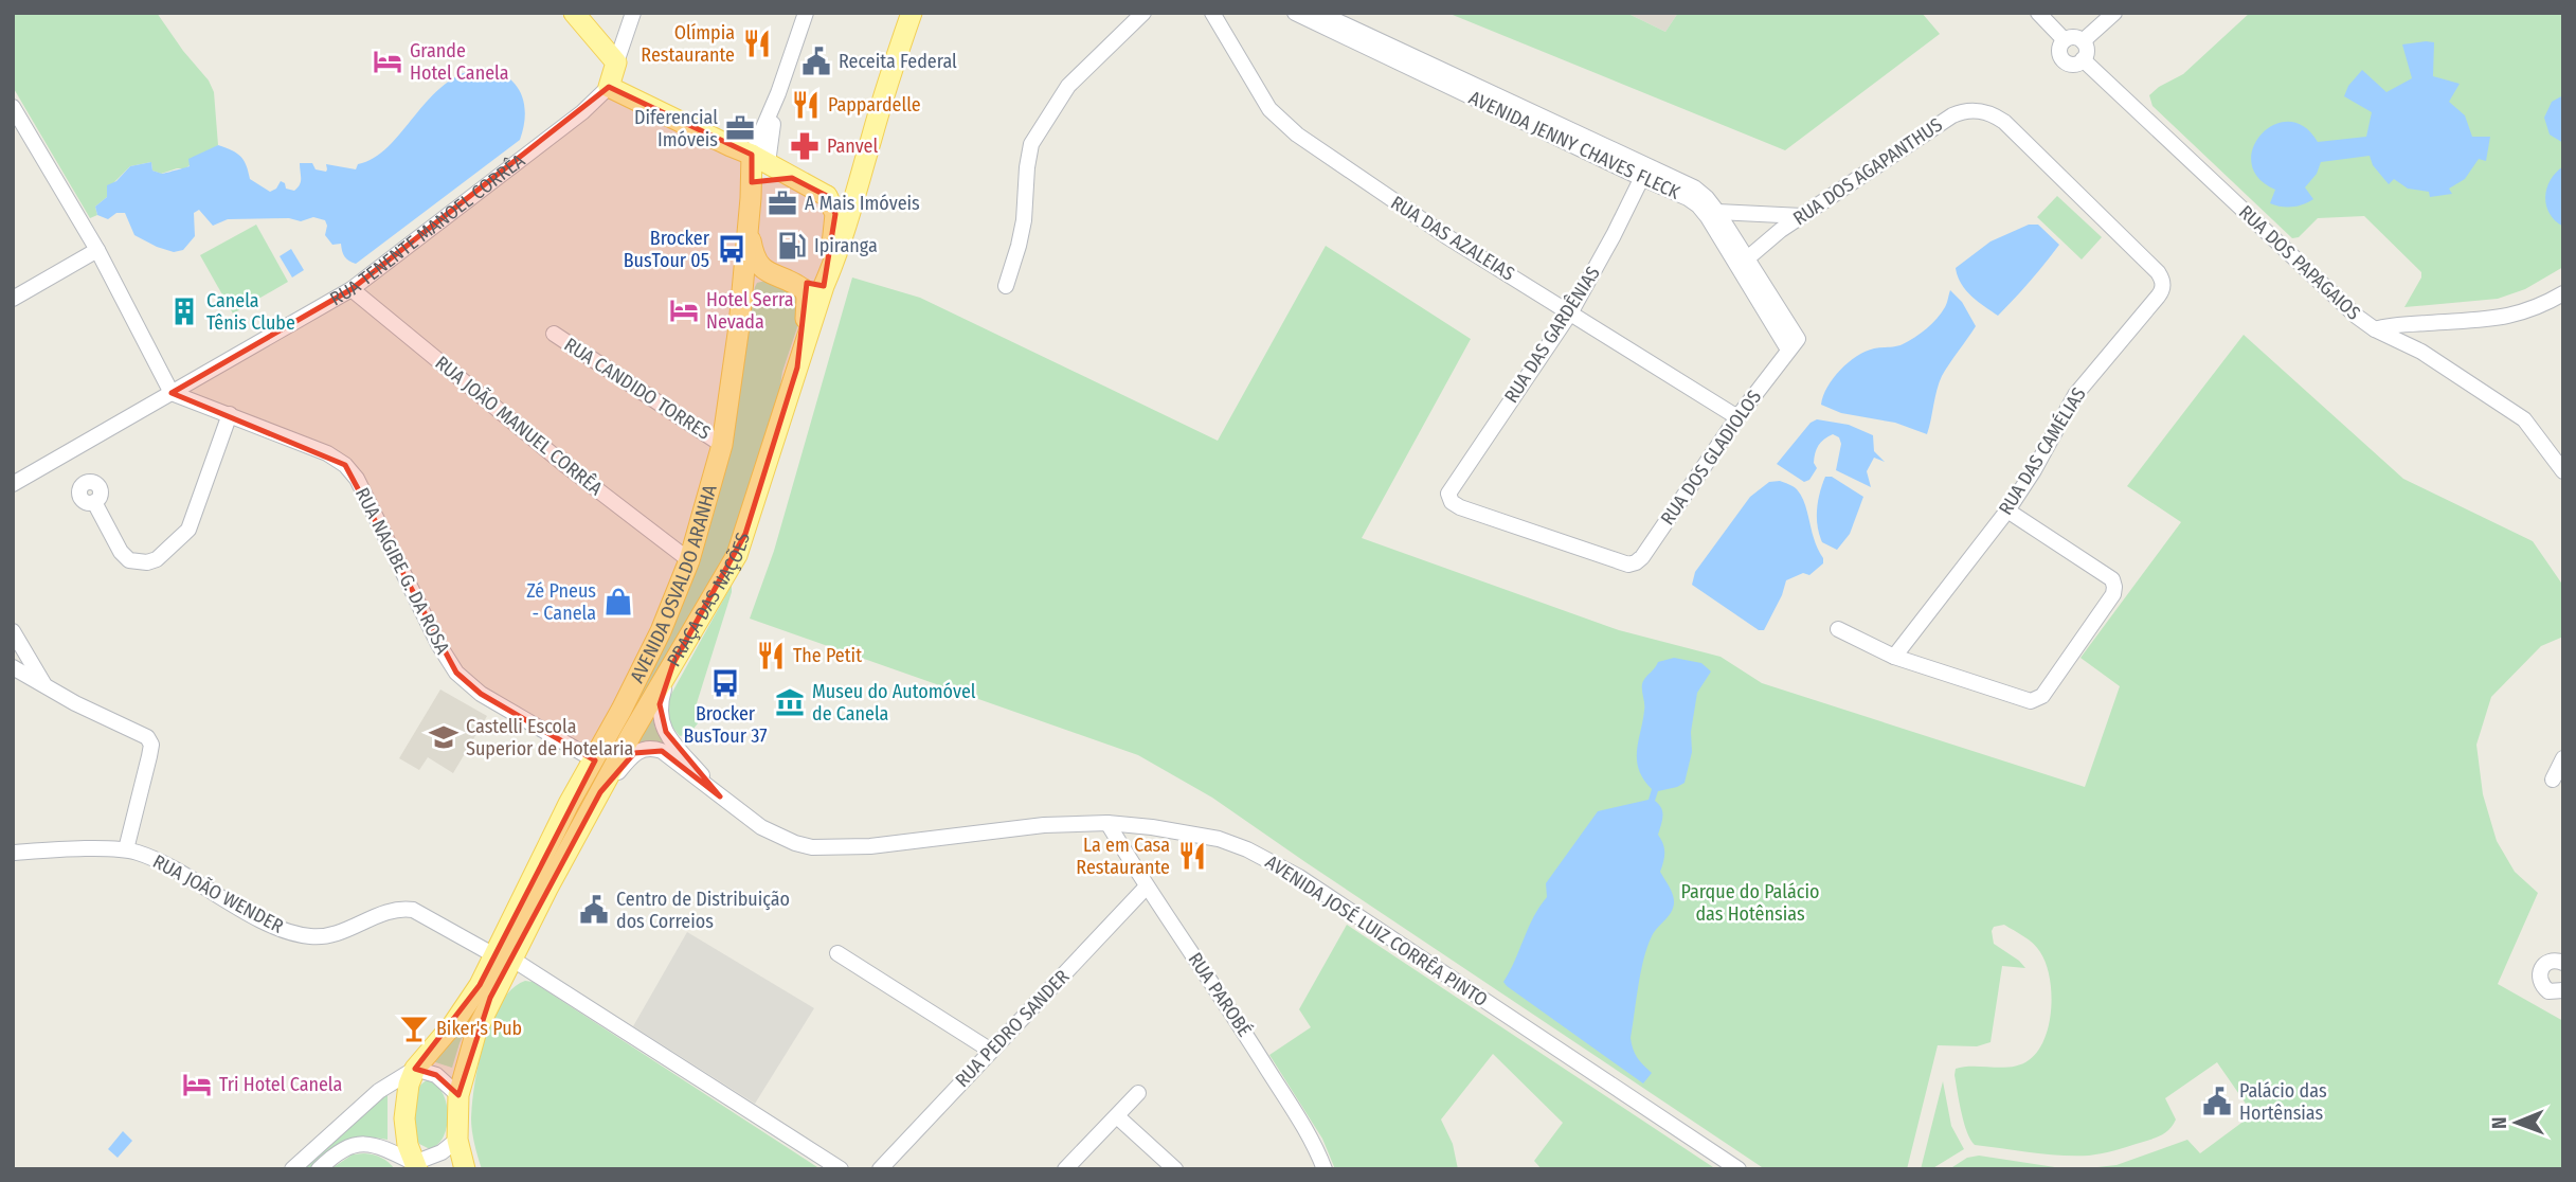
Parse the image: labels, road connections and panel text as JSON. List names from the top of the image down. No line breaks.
{"streets":{"main road":["RUA TENENTE MANOEL CORRÊA","AVENIDA OSVALDO ARANHA","PRAÇA DAS NAÇÕES"],"street":["AVENIDA JENNY CHAVES FLECK","RUA DOS AGAPANTHUS","RUA DAS AZALEIAS","RUA DOS PAPAGAIOS","RUA DAS GARDÊNIAS","RUA CANDIDO TORRES","RUA JOÃO MANUEL CORRÊA","RUA DAS CAMÉLIAS","RUA DOS GLADIOLOS","RUA NAGIBE G. DA ROSA","RUA JOÃO WENDER","AVENIDA JOSÉ LUIZ CORRÊA PINTO","RUA PAROBÉ","RUA PEDRO SANDER"]},"crossings":[["AVENIDA JENNY CHAVES FLECK","RUA DOS AGAPANTHUS"],["AVENIDA JENNY CHAVES FLECK","RUA DAS GARDÊNIAS"],["AVENIDA JENNY CHAVES FLECK","RUA DOS GLADIOLOS"],["RUA DOS AGAPANTHUS","RUA DAS CAMÉLIAS"],["RUA TENENTE MANOEL CORRÊA","RUA JOÃO MANUEL CORRÊA"],["RUA TENENTE MANOEL CORRÊA","RUA NAGIBE G. DA ROSA"],["RUA DAS AZALEIAS","RUA DAS GARDÊNIAS"],["RUA DAS AZALEIAS","RUA DOS GLADIOLOS"],["RUA DAS GARDÊNIAS","RUA DOS GLADIOLOS"],["RUA CANDIDO TORRES","AVENIDA OSVALDO ARANHA"],["RUA JOÃO MANUEL CORRÊA","AVENIDA OSVALDO ARANHA"],["RUA NAGIBE G. DA ROSA","AVENIDA OSVALDO ARANHA"],["AVENIDA OSVALDO ARANHA","PRAÇA DAS NAÇÕES"],["AVENIDA OSVALDO ARANHA","RUA JOÃO WENDER"],["PRAÇA DAS NAÇÕES","RUA JOÃO WENDER"],["PRAÇA DAS NAÇÕES","AVENIDA JOSÉ LUIZ CORRÊA PINTO"],["AVENIDA JOSÉ LUIZ CORRÊA PINTO","RUA PAROBÉ"],["RUA PAROBÉ","RUA PEDRO SANDER"]],"parks":["Parque do Palácio das Hotênsias"],"places":{"restaurant":["Olímpia Restaurante","Pappardelle","The Petit","La em Casa Restaurante"],"hotel":["Grande Hotel Canela","Hotel Serra Nevada","Tri Hotel Canela"],"public building":["Receita Federal","Centro de Distribuição dos Correios","Palácio das Hortênsias"],"office":["Diferencial Imóveis","A Mais Imóveis"],"pharmacy":["Panvel"],"fuel station":["Ipiranga"],"bus stop":["Brocker BusTour 05","Brocker BusTour 37"],"building":["Canela Tênis Clube"],"shop":["Zé Pneus - Canela"],"museum":["Museu do Automóvel de Canela"],"school or university":["Castelli Escola Superior de Hotelaria"],"bar":["Biker's Pub"]},"north":"left"}
